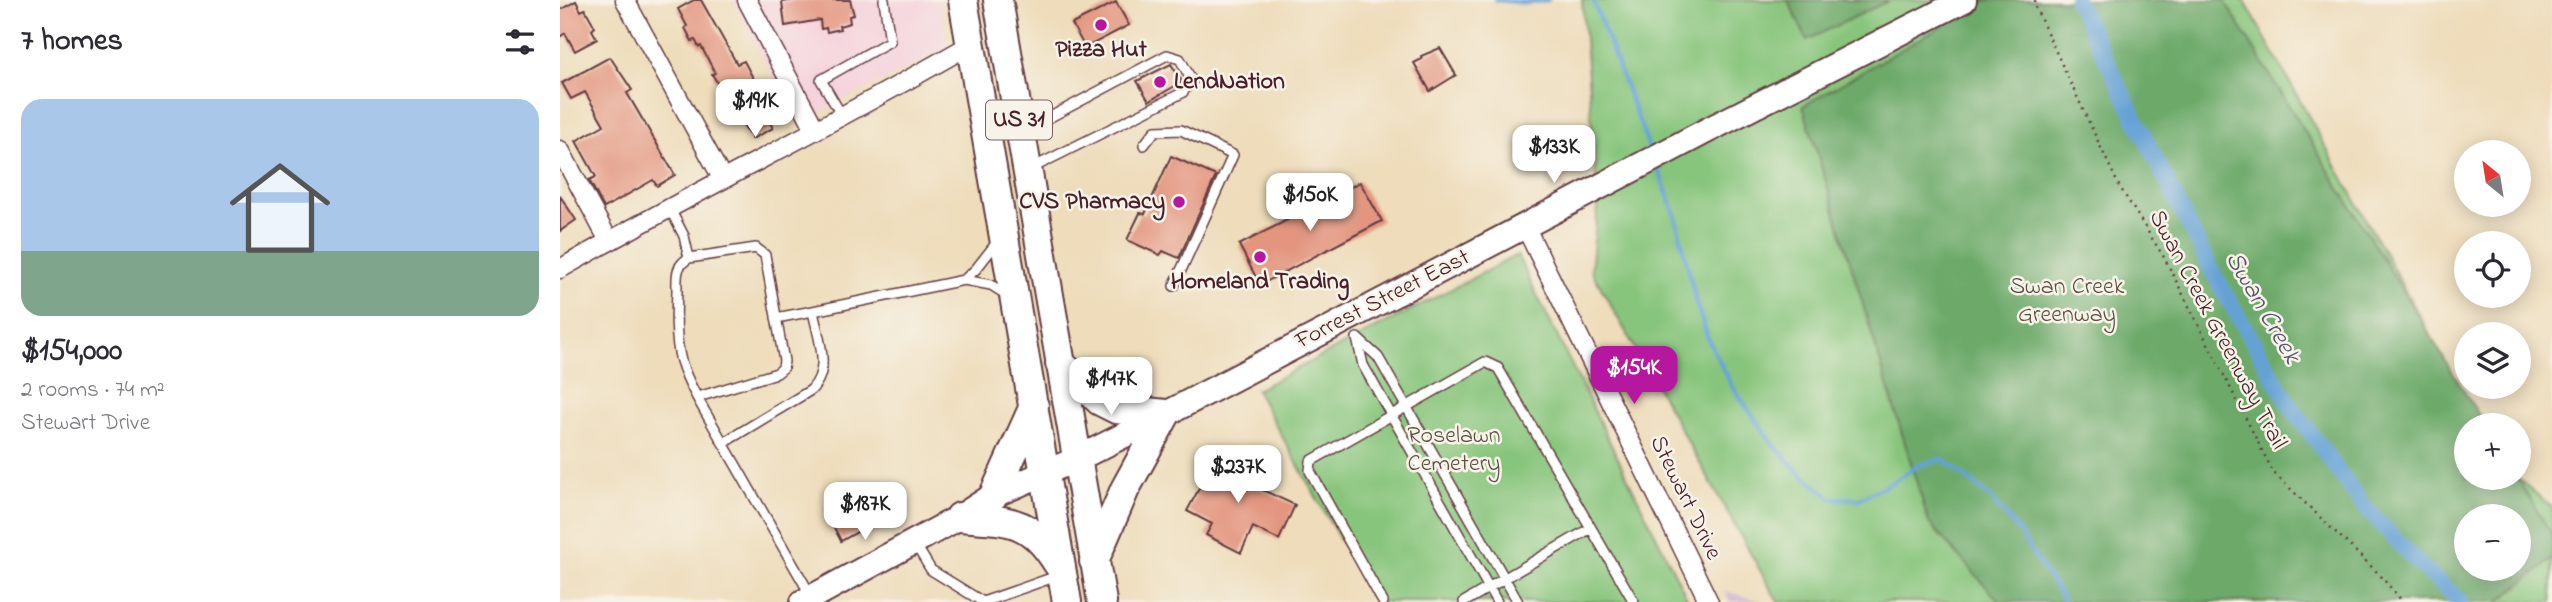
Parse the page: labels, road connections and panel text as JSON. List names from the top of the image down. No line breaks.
{"streets":{"main road":["US 31"],"street":["Forrest Street East","Stewart Drive"],"path":["Swan Creek Greenway Trail"]},"crossings":[["US 31","Forrest Street East"],["Forrest Street East","Stewart Drive"]],"water":["Swan Creek"],"parks":["Swan Creek Greenway","Roselawn Cemetery"],"places":["Pizza Hut","LendNation","CVS Pharmacy","Homeland Trading"],"north":"top left","page":{"heading":"7 homes","price":["$191K","$133K","$150K","$154K","$147K","$237K","$187K"],"list":[{"name":"$154,000","note":"2 rooms · 74 m² · Stewart Drive"}],"map_buttons":["+","−"]}}
